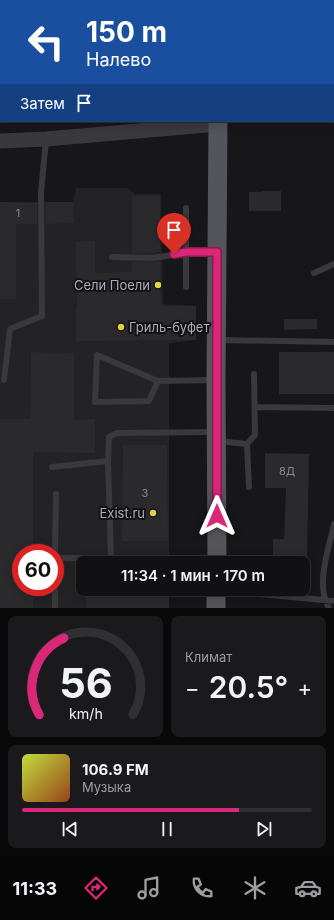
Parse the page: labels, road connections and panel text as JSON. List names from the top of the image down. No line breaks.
{"places":["Сели Поели","Гриль-буфет","Exist.ru"],"house_numbers":["1","8Д","3"],"page":{"turn":["150 m","Налево"],"then":"Затем","limit":"60","trip":"11:34 · 1 мин · 170 m","tile":"Климат","heat":["−","20.5°","+"],"song":["106.9 FM","Музыка"],"tabs":"11:33","gauge":["56","km/h"]}}
